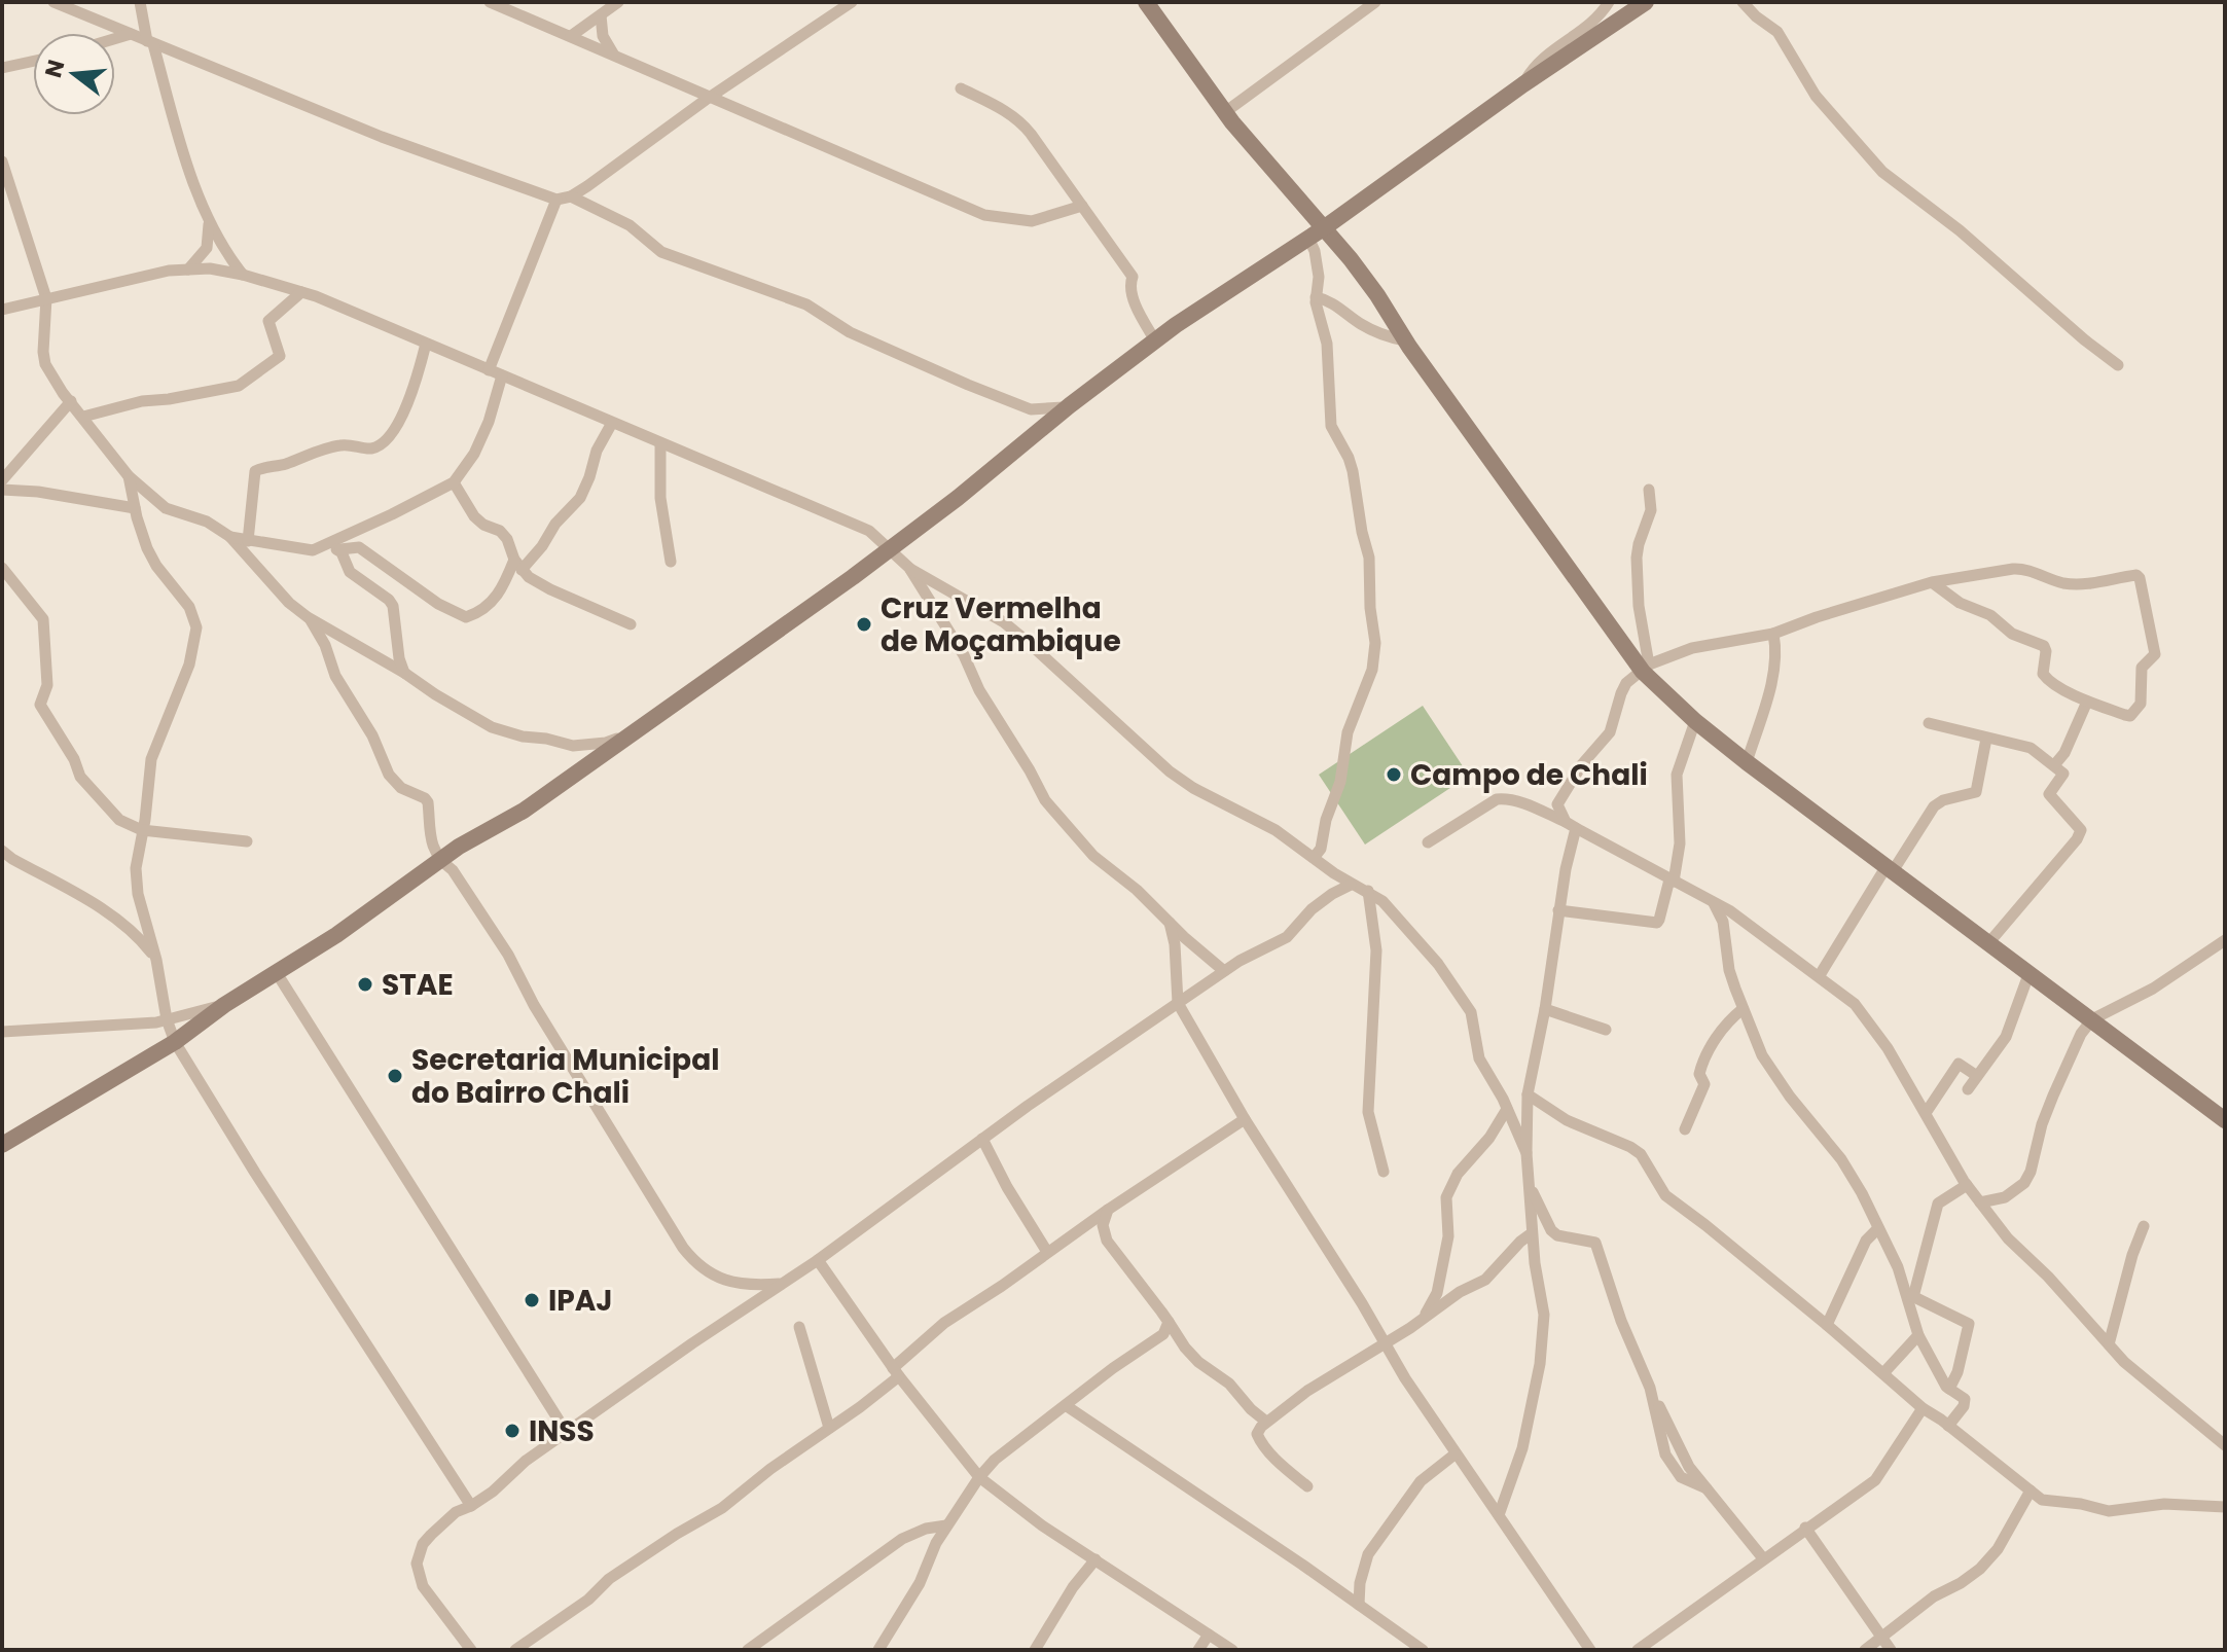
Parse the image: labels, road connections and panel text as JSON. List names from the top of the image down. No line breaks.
{"places":["Cruz Vermelha de Moçambique","Campo de Chali","STAE","Secretaria Municipal do Bairro Chali","IPAJ","INSS"],"north":"left"}
